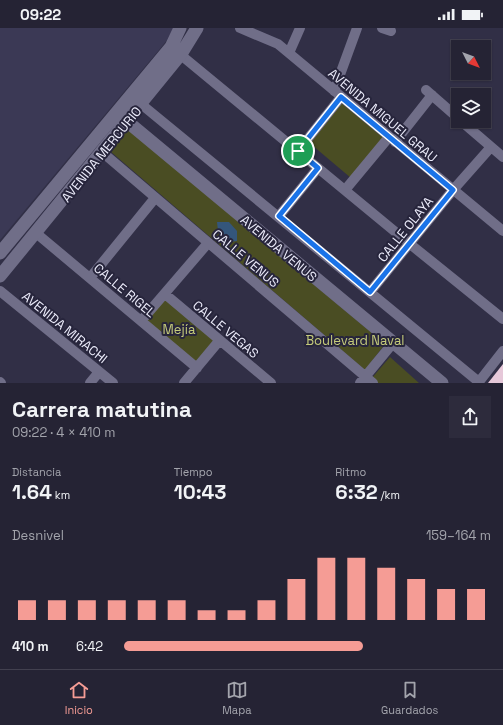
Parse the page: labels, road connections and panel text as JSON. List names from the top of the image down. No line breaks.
{"streets":{"street":["AVENIDA MIGUEL GRAU","AVENIDA MERCURIO","CALLE OLAYA","AVENIDA VENUS","CALLE VENUS","CALLE RIGEL","AVENIDA MIRACHI","CALLE VEGAS"]},"crossings":[["AVENIDA MIGUEL GRAU","CALLE OLAYA"],["AVENIDA MERCURIO","AVENIDA VENUS"],["AVENIDA MERCURIO","CALLE VENUS"],["AVENIDA MERCURIO","CALLE RIGEL"]],"parks":["Mejía","Boulevard Naval"],"north":"bottom right","page":{"status":"09:22","heading":["Carrera matutina","09:22 · 4 × 410 m"],"stats":[["Distancia","1.64 km"],["Tiempo","10:43"],["Ritmo","6:32 /km"]],"chart":["Desnivel","159–164 m"],"list":[{"name":"410 m","note":"6:42"}],"tabs":["Inicio","Mapa","Guardados"]}}
